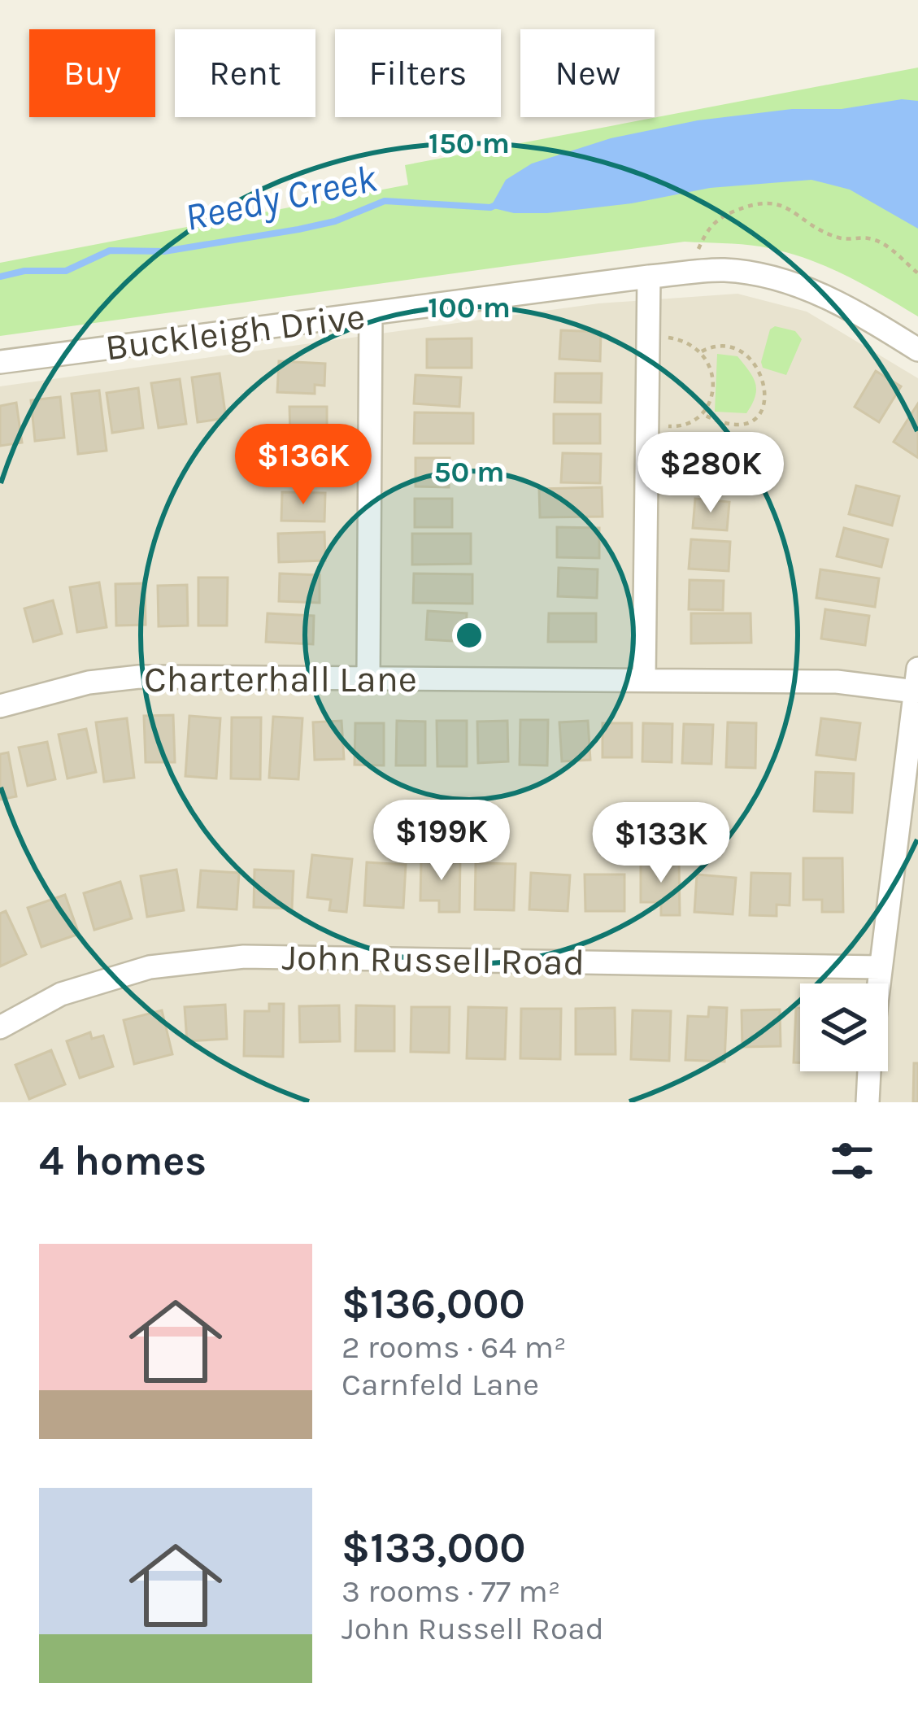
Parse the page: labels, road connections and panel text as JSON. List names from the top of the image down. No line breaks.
{"streets":{"street":["Buckleigh Drive","Charterhall Lane","John Russell Road"]},"water":["Reedy Creek"],"page":{"chip":["Buy","Rent","Filters","New"],"price":["$136K","$280K","$199K","$133K"],"heading":"4 homes","list":[{"name":"$136,000","note":"2 rooms · 64 m² · Carnfeld Lane"},{"name":"$133,000","note":"3 rooms · 77 m² · John Russell Road"}]},"rings":["150 m","100 m","50 m"]}
